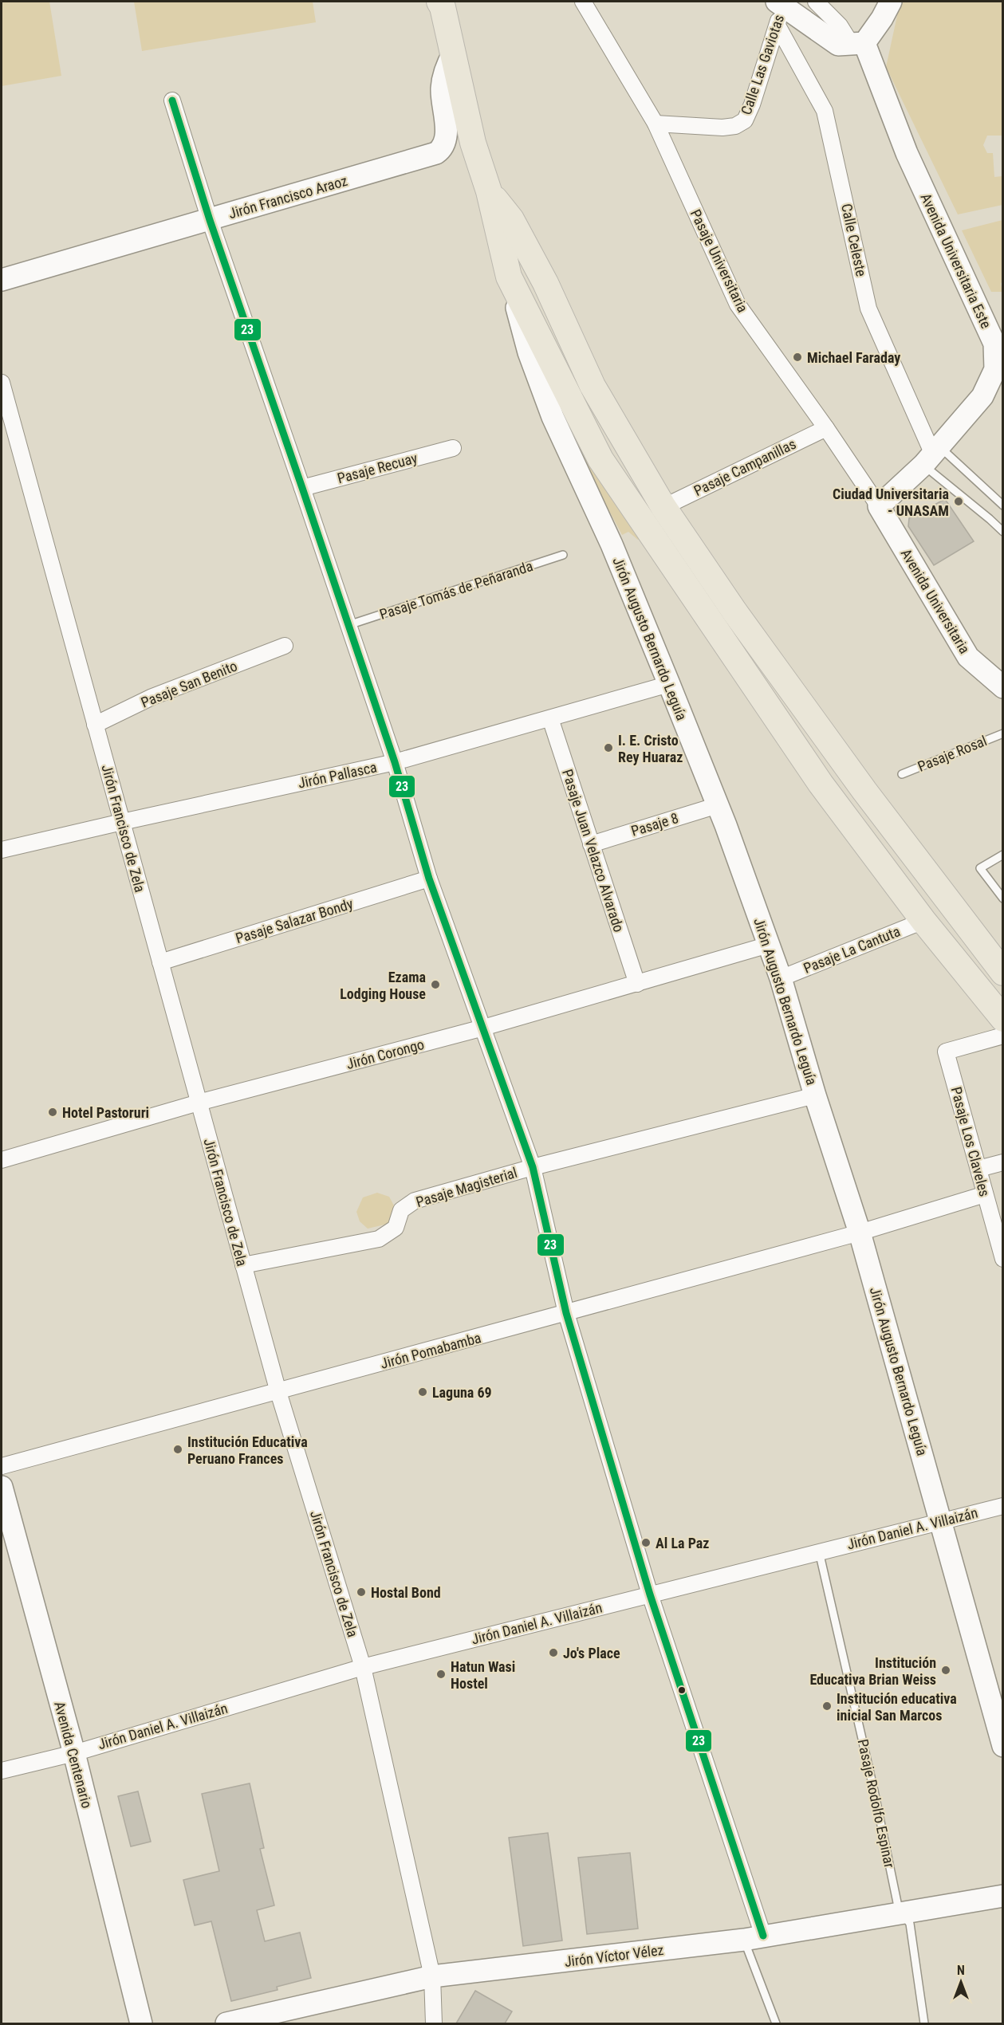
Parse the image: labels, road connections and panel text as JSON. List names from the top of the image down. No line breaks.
{"streets":{"main road":["Jirón Francisco Araoz","Avenida Universitaria Este","Avenida Universitaria","Jirón Augusto Bernardo Leguía","Avenida Centenario","Jirón Víctor Vélez"],"street":["Calle Las Gaviotas","Calle Celeste","Pasaje Universitaria","Pasaje Campanillas","Pasaje Recuay","Pasaje San Benito","Jirón Pallasca","Pasaje 8","Jirón Francisco de Zela","Pasaje Juan Velazco Alvarado","Pasaje Salazar Bondy","Pasaje La Cantuta","Jirón Corongo","Pasaje Los Claveles","Pasaje Magisterial","Jirón Pomabamba","Jirón Daniel A. Villaizán"],"lane":["Pasaje Tomás de Peñaranda","Pasaje Rosal","Pasaje Rodolfo Espinar"]},"crossings":[["Calle Las Gaviotas","Calle Celeste"],["Calle Las Gaviotas","Pasaje Universitaria"],["Calle Celeste","Avenida Universitaria Este"],["Pasaje Universitaria","Avenida Universitaria Este"],["Pasaje Universitaria","Pasaje Campanillas"],["Pasaje Universitaria","Avenida Universitaria"],["Avenida Universitaria Este","Avenida Universitaria"],["Jirón Augusto Bernardo Leguía","Jirón Pallasca"],["Jirón Augusto Bernardo Leguía","Pasaje 8"],["Jirón Augusto Bernardo Leguía","Pasaje La Cantuta"],["Jirón Augusto Bernardo Leguía","Jirón Corongo"],["Jirón Augusto Bernardo Leguía","Pasaje Magisterial"],["Jirón Augusto Bernardo Leguía","Jirón Pomabamba"],["Jirón Augusto Bernardo Leguía","Jirón Daniel A. Villaizán"],["Pasaje San Benito","Jirón Francisco de Zela"],["Jirón Pallasca","Jirón Francisco de Zela"],["Jirón Pallasca","Pasaje Juan Velazco Alvarado"],["Pasaje 8","Pasaje Juan Velazco Alvarado"],["Jirón Francisco de Zela","Pasaje Salazar Bondy"],["Jirón Francisco de Zela","Jirón Corongo"],["Jirón Francisco de Zela","Pasaje Magisterial"],["Jirón Francisco de Zela","Jirón Pomabamba"],["Jirón Francisco de Zela","Jirón Daniel A. Villaizán"],["Jirón Francisco de Zela","Jirón Víctor Vélez"],["Pasaje Juan Velazco Alvarado","Jirón Corongo"],["Pasaje Los Claveles","Jirón Pomabamba"],["Jirón Daniel A. Villaizán","Avenida Centenario"],["Jirón Daniel A. Villaizán","Pasaje Rodolfo Espinar"],["Pasaje Rodolfo Espinar","Jirón Víctor Vélez"]],"places":["Michael Faraday","Ciudad Universitaria - UNASAM","I. E. Cristo Rey Huaraz","Ezama Lodging House","Hotel Pastoruri","Laguna 69","Institución Educativa Peruano Frances","Al La Paz","Hostal Bond","Jo's Place","Institución Educativa Brian Weiss","Hatun Wasi Hostel","Institución educativa inicial San Marcos"],"lines":["transit line 23"],"north":"top"}
